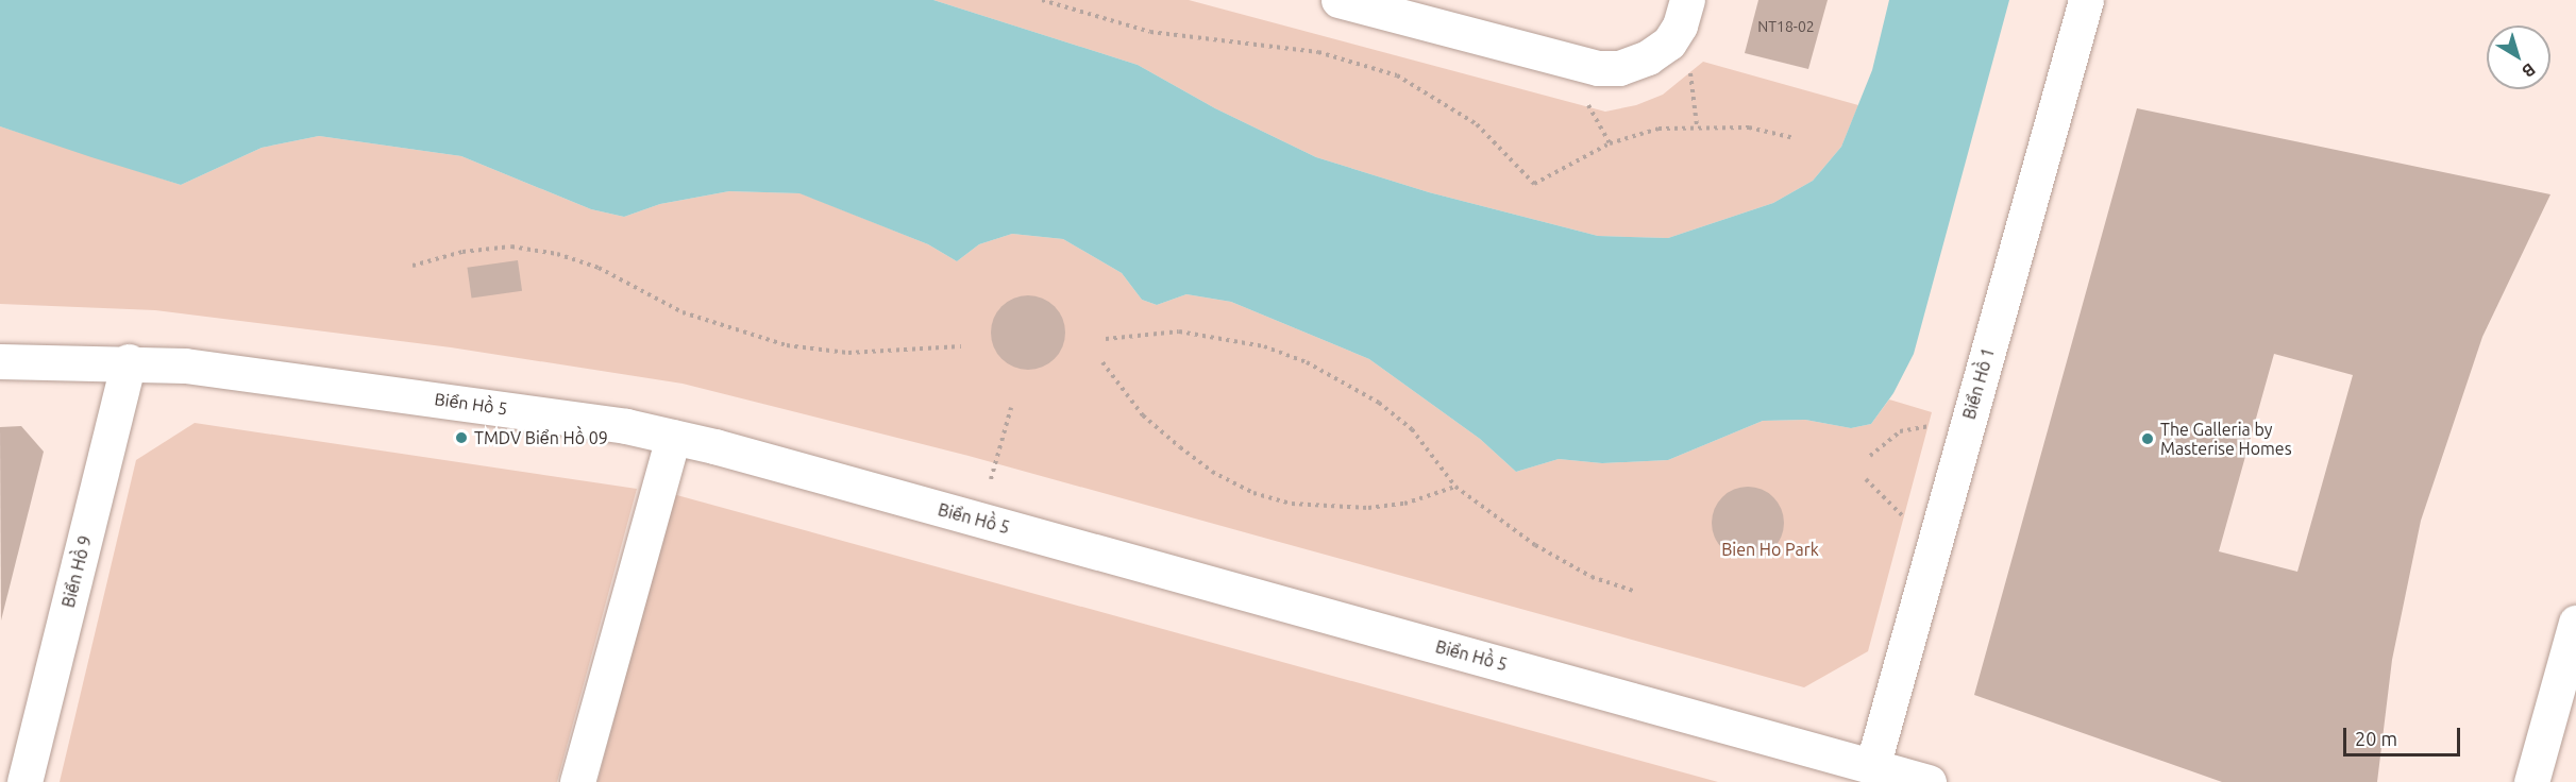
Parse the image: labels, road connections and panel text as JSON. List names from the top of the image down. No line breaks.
{"streets":{"street":["Biển Hồ 1","Biển Hồ 5","Biển Hồ 9"]},"crossings":[["Biển Hồ 1","Biển Hồ 5"],["Biển Hồ 5","Biển Hồ 9"]],"parks":["Bien Ho Park"],"places":["TMDV Biển Hồ 09","The Galleria by Masterise Homes"],"house_numbers":["NT18-02"],"scale_bar":"20 m","north":"bottom right"}
